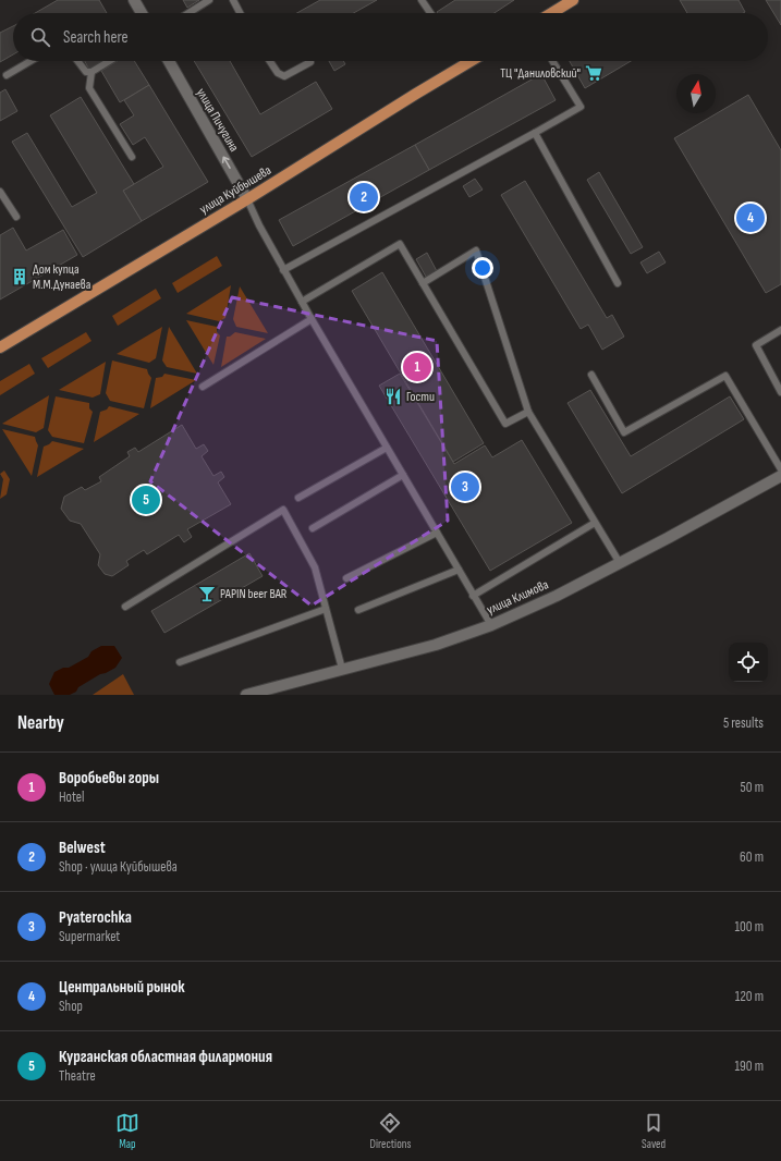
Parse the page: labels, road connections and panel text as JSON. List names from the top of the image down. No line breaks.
{"streets":{"main road":["улица Куйбышева"],"street":["улица Пичугина","улица Климова"]},"crossings":[["улица Пичугина","улица Куйбышева"]],"one_way":["улица Пичугина"],"places":{"supermarket":["ТЦ \"Даниловский\""],"building":["Дом купца М.М.Дунаева"],"restaurant":["Гости"],"bar":["PAPIN beer BAR"]},"north":"top","page":{"search":"Search here","pins":["2","4","1","3","5"],"heading":["Nearby","5 results"],"list":[{"mark":"1","name":"Воробьевы горы","note":"Hotel","value":"50 m"},{"mark":"2","name":"Belwest","note":"Shop · улица Куйбышева","value":"60 m"},{"mark":"3","name":"Pyaterochka","note":"Supermarket","value":"100 m"},{"mark":"4","name":"Центральный рынок","note":"Shop","value":"120 m"},{"mark":"5","name":"Курганская областная филармония","note":"Theatre","value":"190 m"}],"nav":["Map","Directions","Saved"]}}
